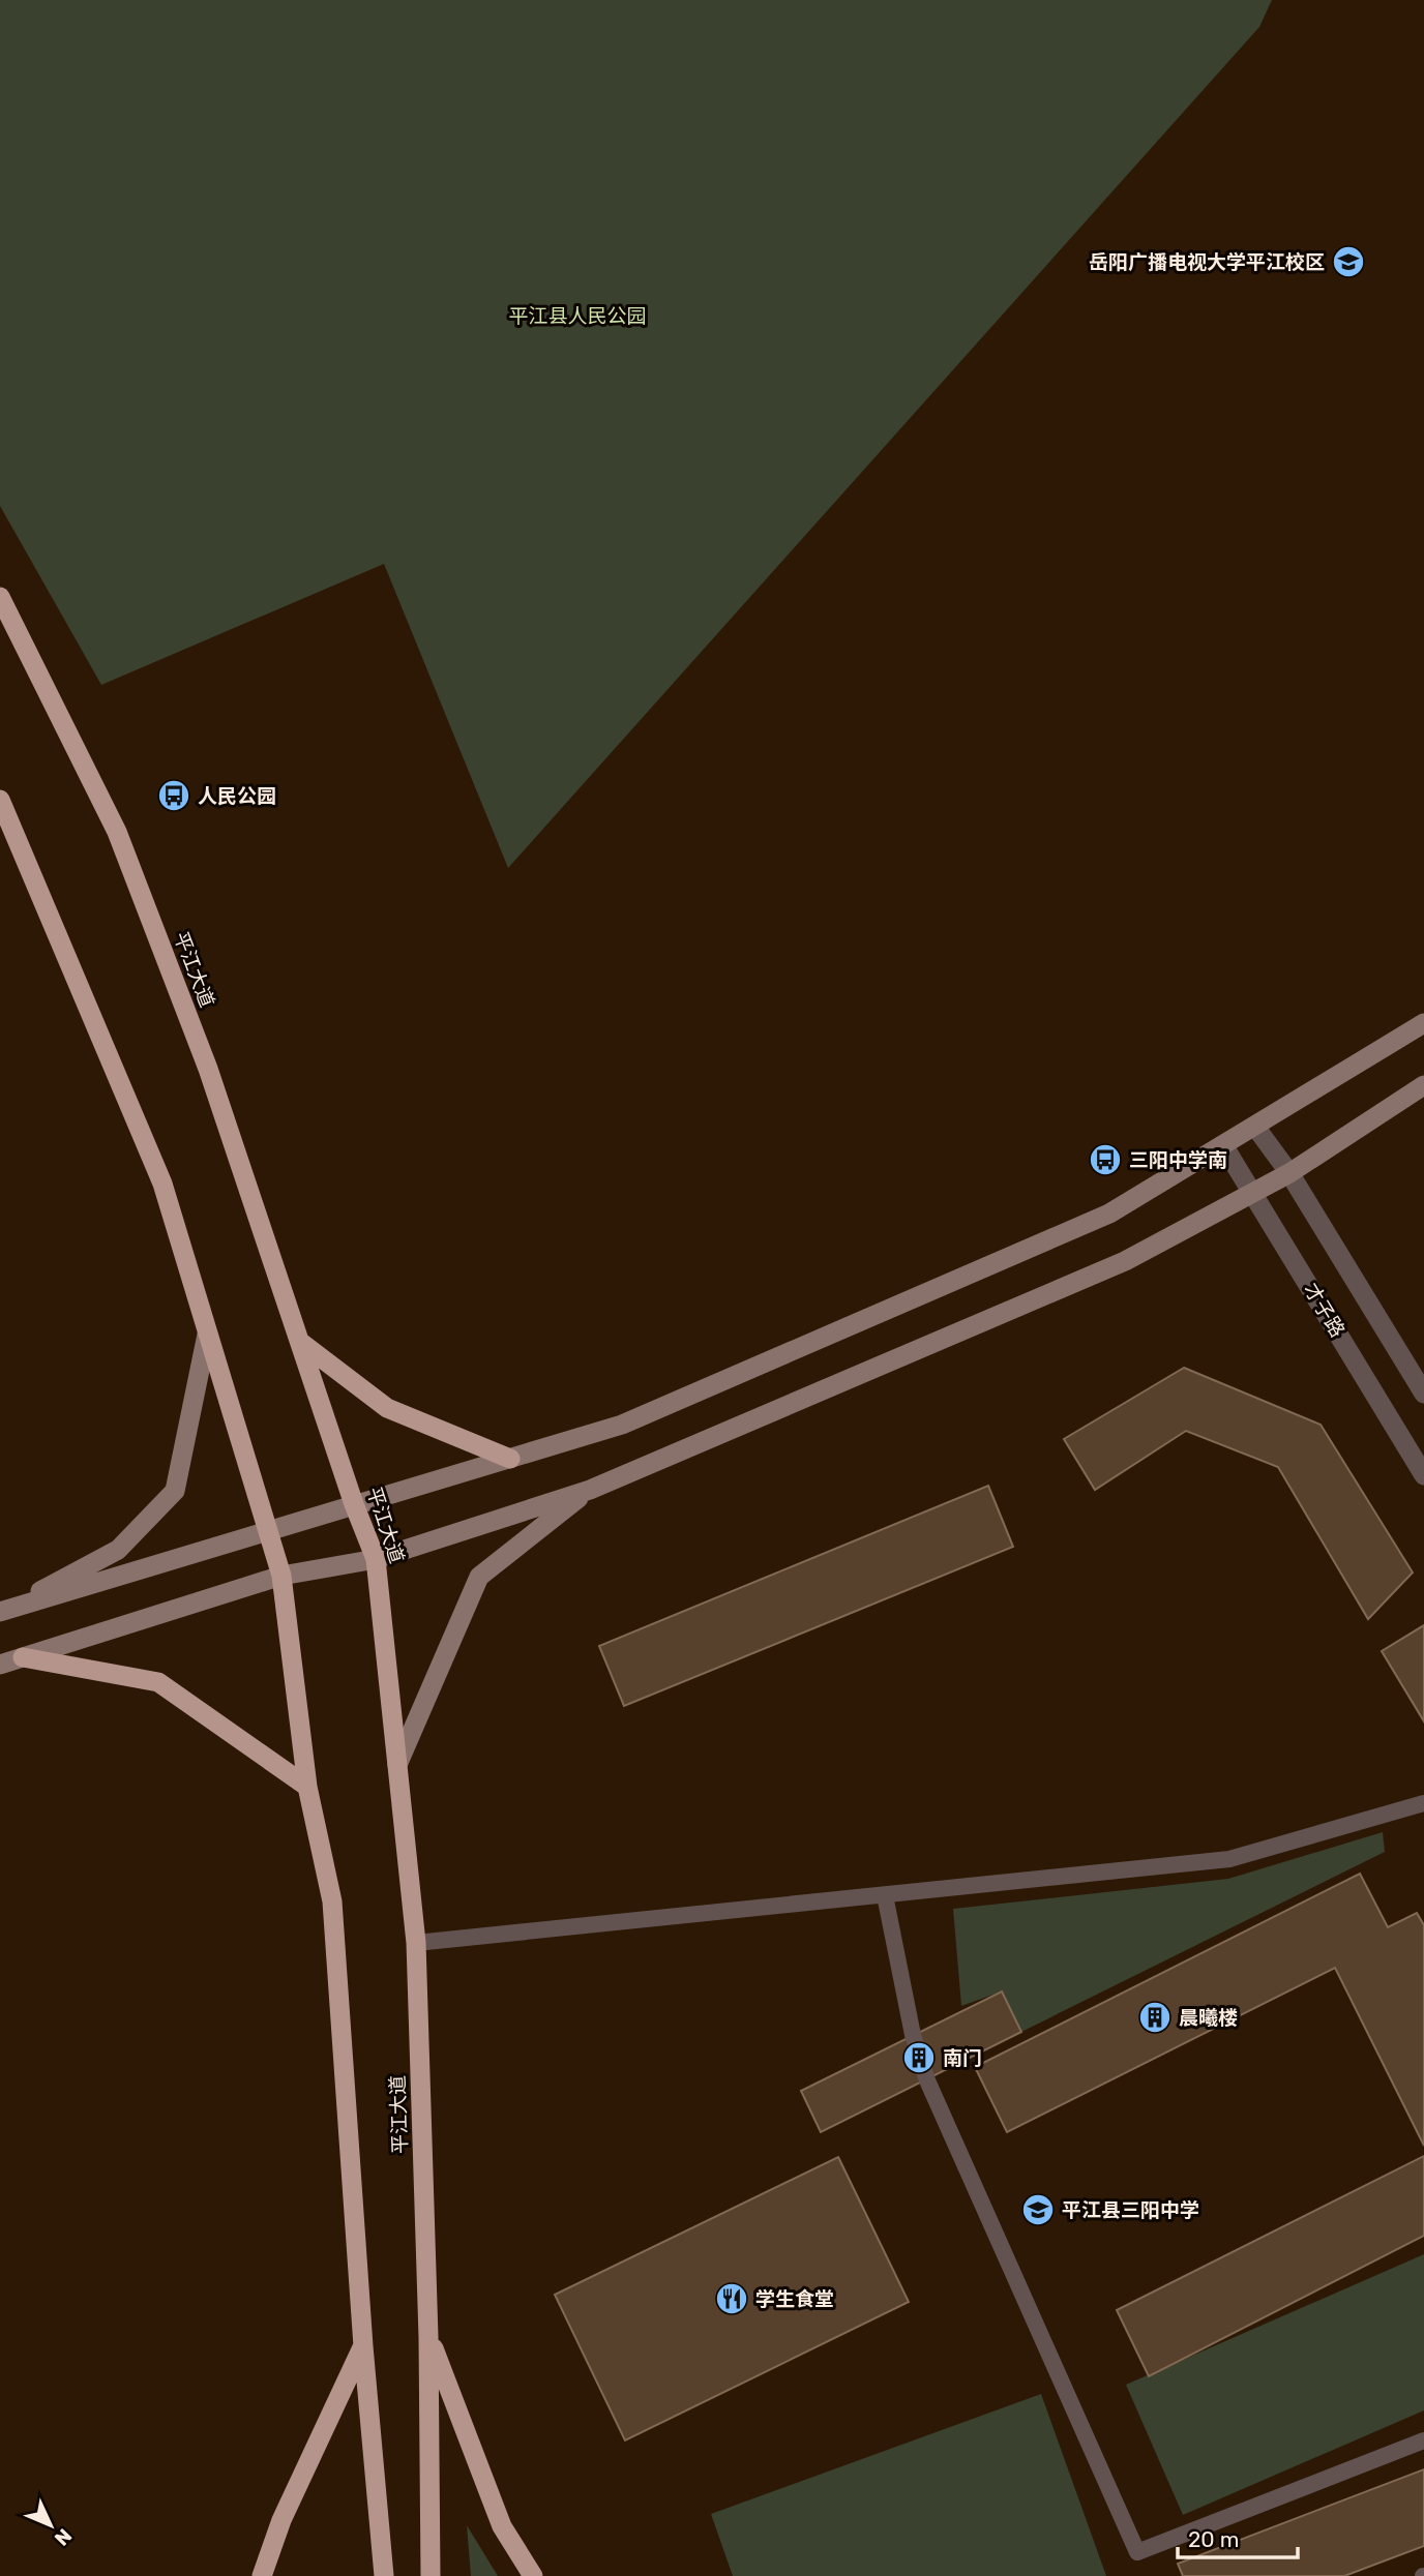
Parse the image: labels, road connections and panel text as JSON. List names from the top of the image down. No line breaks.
{"streets":{"highway":["平江大道"],"street":["才子路"]},"parks":["平江县人民公园"],"places":{"school or university":["岳阳广播电视大学平江校区","平江县三阳中学"],"bus stop":["人民公园","三阳中学南"],"building":["晨曦楼","南门"],"restaurant":["学生食堂"]},"scale_bar":"20 m","north":"bottom right"}
